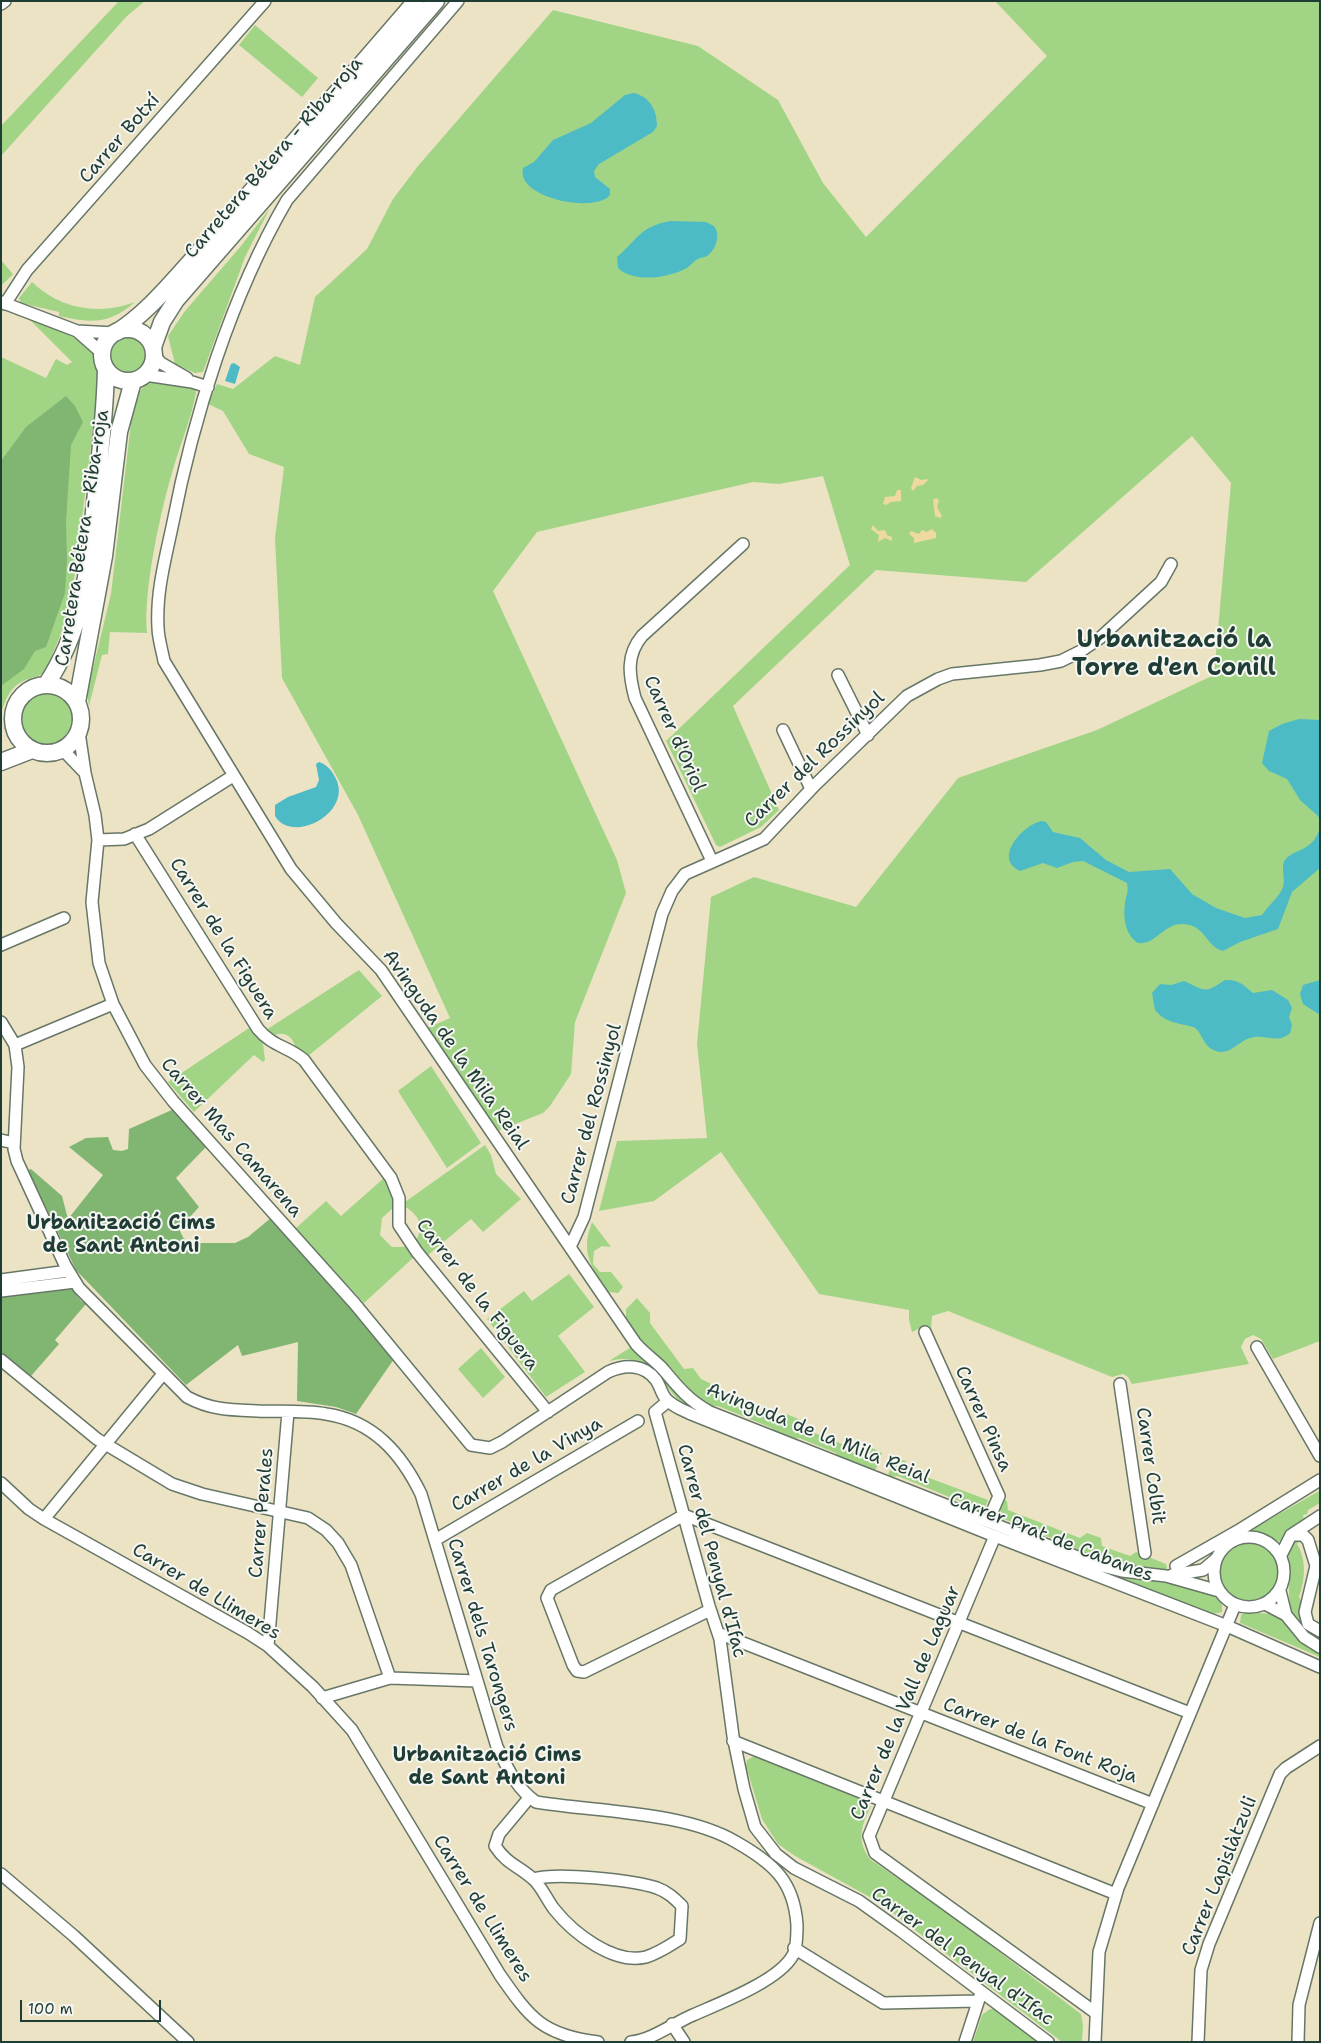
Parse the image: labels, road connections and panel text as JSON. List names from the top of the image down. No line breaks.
{"streets":{"main road":["Carretera Bétera - Riba-roja"],"street":["Carrer Botxí","Carrer d'Oriol","Carrer del Rossinyol","Carrer de la Figuera","Avinguda de la Mila Reial","Carrer Mas Camarena","Carrer Pinsa","Carrer de la Vinya","Carrer Colbit","Carrer Perales","Carrer Prat de Cabanes","Carrer del Penyal d'Ifac","Carrer de Llimeres","Carrer dels Tarongers","Carrer de la Vall de Laguar","Carrer de la Font Roja","Carrer Lapislàtzuli"]},"crossings":[["Carretera Bétera - Riba-roja","Carrer Mas Camarena"],["Carrer d'Oriol","Carrer del Rossinyol"],["Carrer del Rossinyol","Avinguda de la Mila Reial"],["Carrer de la Figuera","Carrer Mas Camarena"],["Avinguda de la Mila Reial","Carrer Pinsa"],["Carrer Mas Camarena","Carrer Prat de Cabanes"],["Carrer Mas Camarena","Carrer del Penyal d'Ifac"],["Carrer de la Vinya","Carrer dels Tarongers"],["Carrer Perales","Carrer de Llimeres"],["Carrer Perales","Carrer dels Tarongers"],["Carrer Prat de Cabanes","Carrer del Penyal d'Ifac"],["Carrer Prat de Cabanes","Carrer de la Vall de Laguar"],["Carrer del Penyal d'Ifac","Carrer de la Font Roja"],["Carrer de la Vall de Laguar","Carrer de la Font Roja"]],"districts":["Urbanització la Torre d'en Conill","Urbanització Cims de Sant Antoni","Urbanització Cims de Sant Antoni"],"scale_bar":"100 m"}
